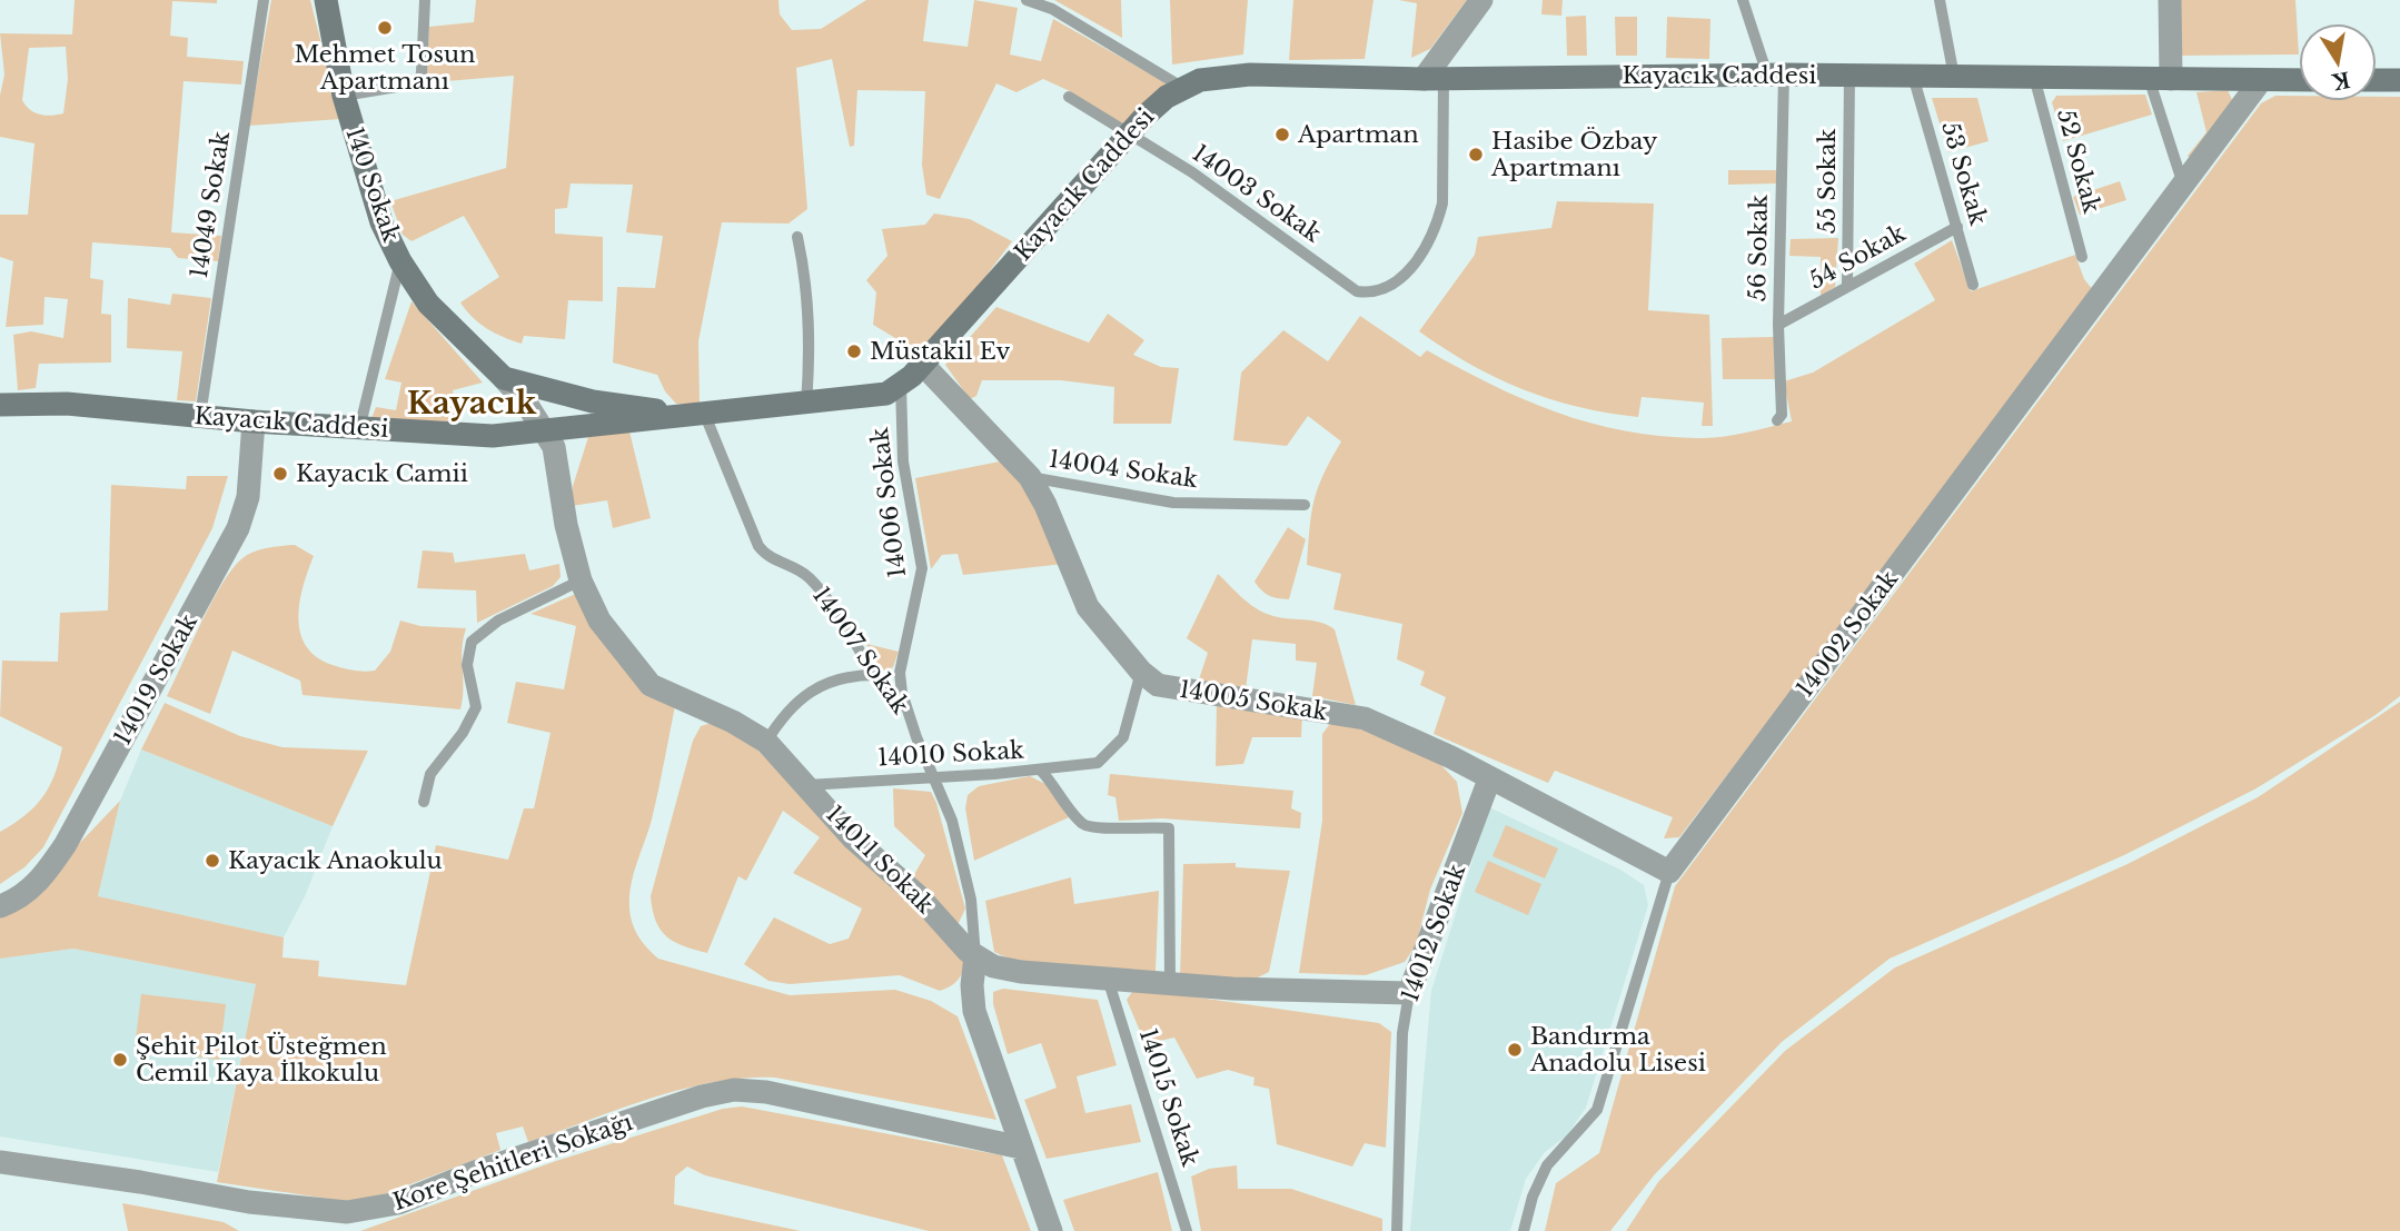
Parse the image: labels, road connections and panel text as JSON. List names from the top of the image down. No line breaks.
{"streets":{"main road":["Kayacık Caddesi","140 Sokak"],"street":["14002 Sokak","14007 Sokak","14019 Sokak","14005 Sokak","14011 Sokak","14012 Sokak","Kore Şehitleri Sokağı"],"lane":["52 Sokak","53 Sokak","55 Sokak","14003 Sokak","14049 Sokak","56 Sokak","54 Sokak","14004 Sokak","14006 Sokak","14010 Sokak","14015 Sokak"]},"crossings":[["Kayacık Caddesi","52 Sokak"],["Kayacık Caddesi","53 Sokak"],["Kayacık Caddesi","55 Sokak"],["Kayacık Caddesi","140 Sokak"],["Kayacık Caddesi","14003 Sokak"],["Kayacık Caddesi","14049 Sokak"],["Kayacık Caddesi","56 Sokak"],["Kayacık Caddesi","14006 Sokak"],["Kayacık Caddesi","14002 Sokak"],["Kayacık Caddesi","14007 Sokak"],["Kayacık Caddesi","14019 Sokak"],["Kayacık Caddesi","14005 Sokak"],["Kayacık Caddesi","14011 Sokak"],["53 Sokak","54 Sokak"],["55 Sokak","54 Sokak"],["140 Sokak","14007 Sokak"],["140 Sokak","14011 Sokak"],["56 Sokak","54 Sokak"],["14004 Sokak","14005 Sokak"],["14006 Sokak","14007 Sokak"],["14002 Sokak","14005 Sokak"],["14007 Sokak","14010 Sokak"],["14007 Sokak","14011 Sokak"],["14007 Sokak","Kore Şehitleri Sokağı"],["14005 Sokak","14010 Sokak"],["14005 Sokak","14012 Sokak"],["14010 Sokak","14011 Sokak"],["14011 Sokak","14012 Sokak"],["14011 Sokak","14015 Sokak"]],"districts":["Kayacık"],"places":["Mehmet Tosun Apartmanı","Apartman","Hasibe Özbay Apartmanı","Müstakil Ev","Kayacık Camii","Kayacık Anaokulu","Bandırma Anadolu Lisesi","Şehit Pilot Üsteğmen Cemil Kaya İlkokulu"],"north":"bottom"}
